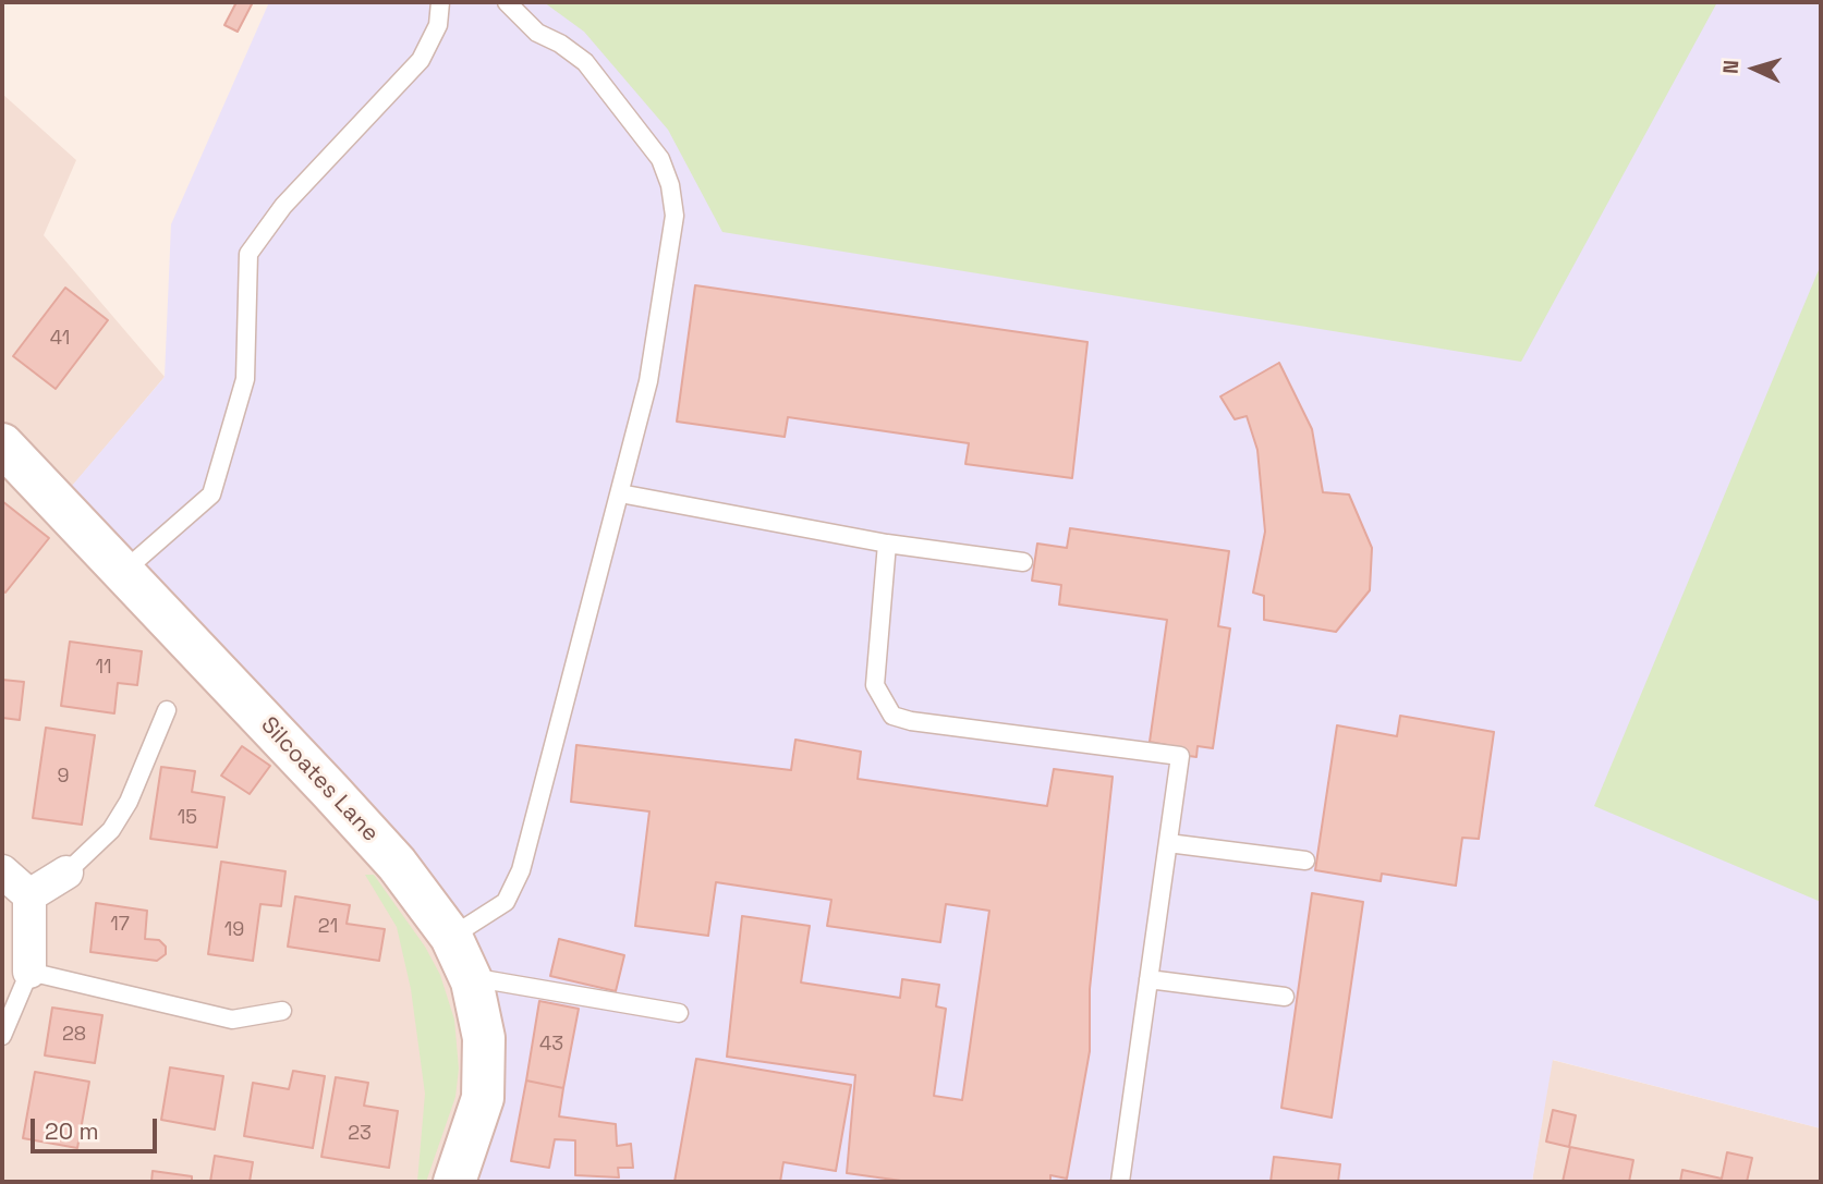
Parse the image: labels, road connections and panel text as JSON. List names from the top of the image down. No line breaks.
{"streets":{"street":["Silcoates Lane"]},"house_numbers":["41","11","9","15","17","21","19","28","43","23"],"scale_bar":"20 m","north":"left"}
